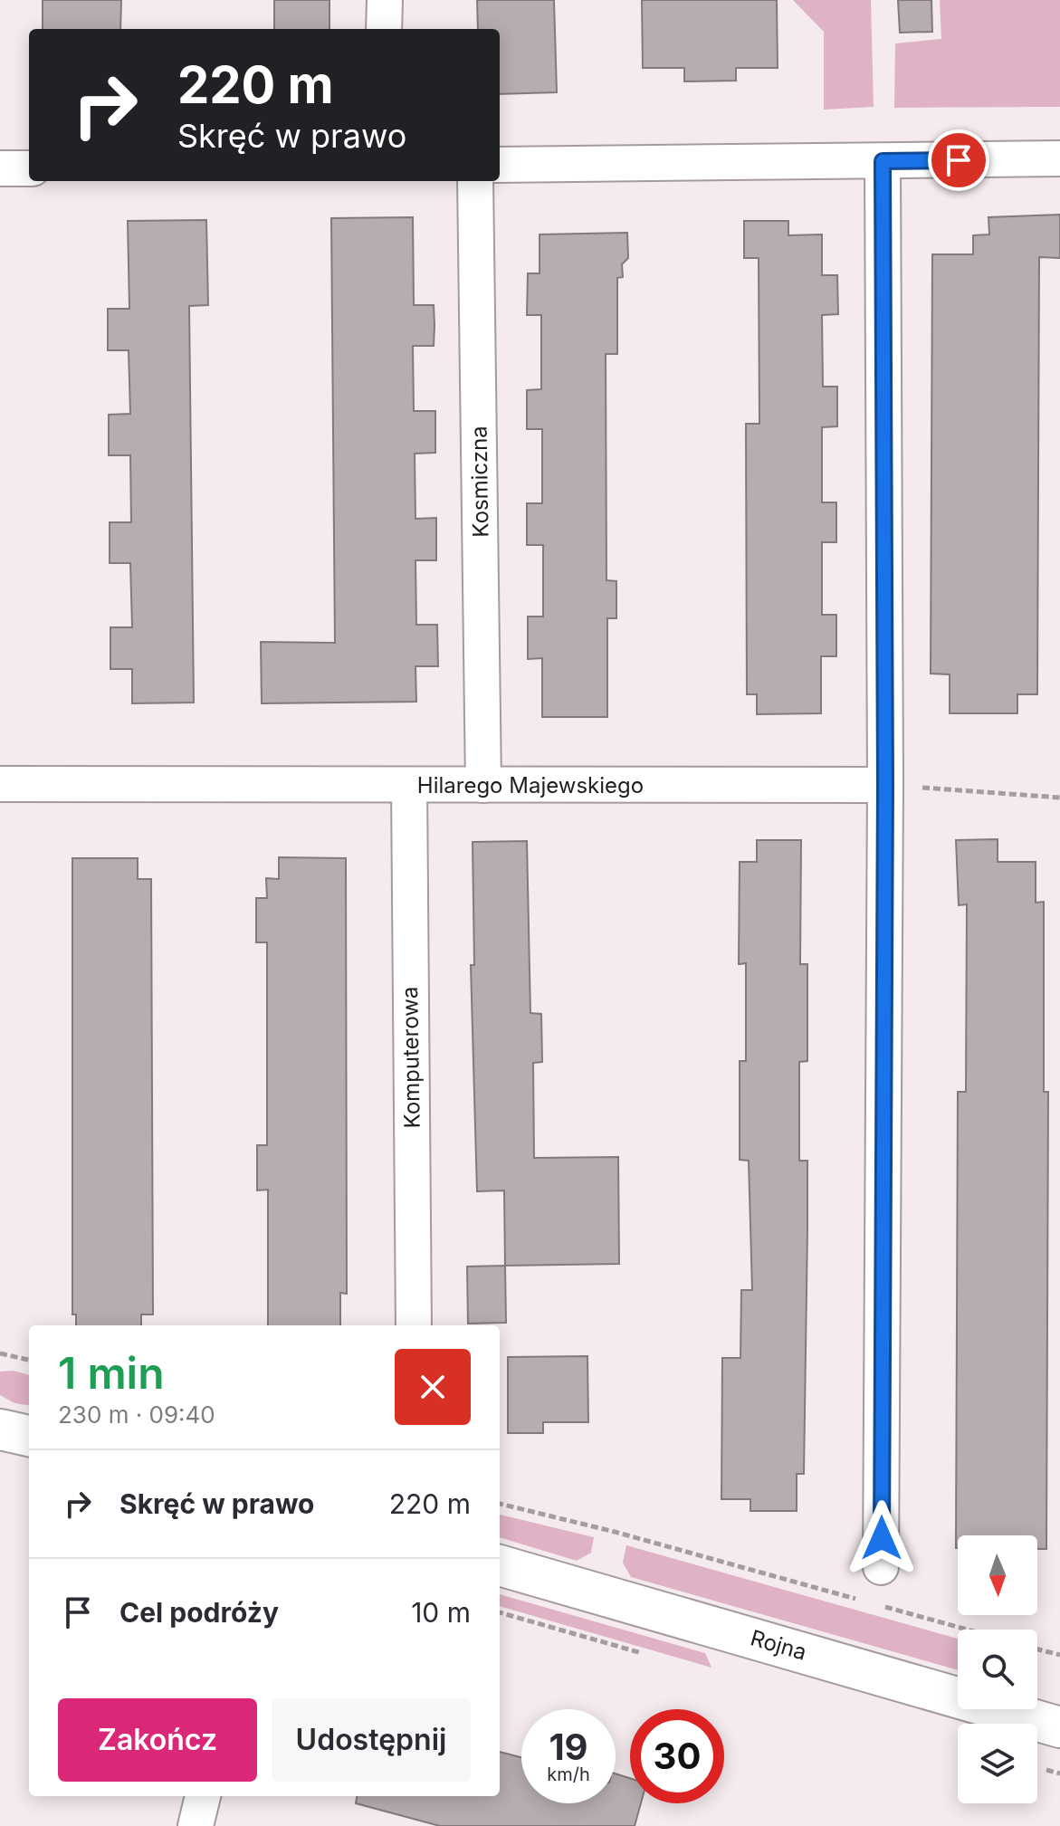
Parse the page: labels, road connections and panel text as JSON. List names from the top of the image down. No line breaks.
{"streets":{"street":["Kosmiczna","Hilarego Majewskiego","Komputerowa","Rojna"]},"crossings":[["Kosmiczna","Hilarego Majewskiego"],["Hilarego Majewskiego","Komputerowa"]],"north":"bottom","page":{"turn":["220 m","Skręć w prawo"],"heading":["1 min","230 m · 09:40"],"list":[{"name":"Skręć w prawo","value":"220 m"},{"name":"Cel podróży","value":"10 m"}],"buttons":["Zakończ","Udostępnij"],"speed":"19 km/h","limit":"30"}}
